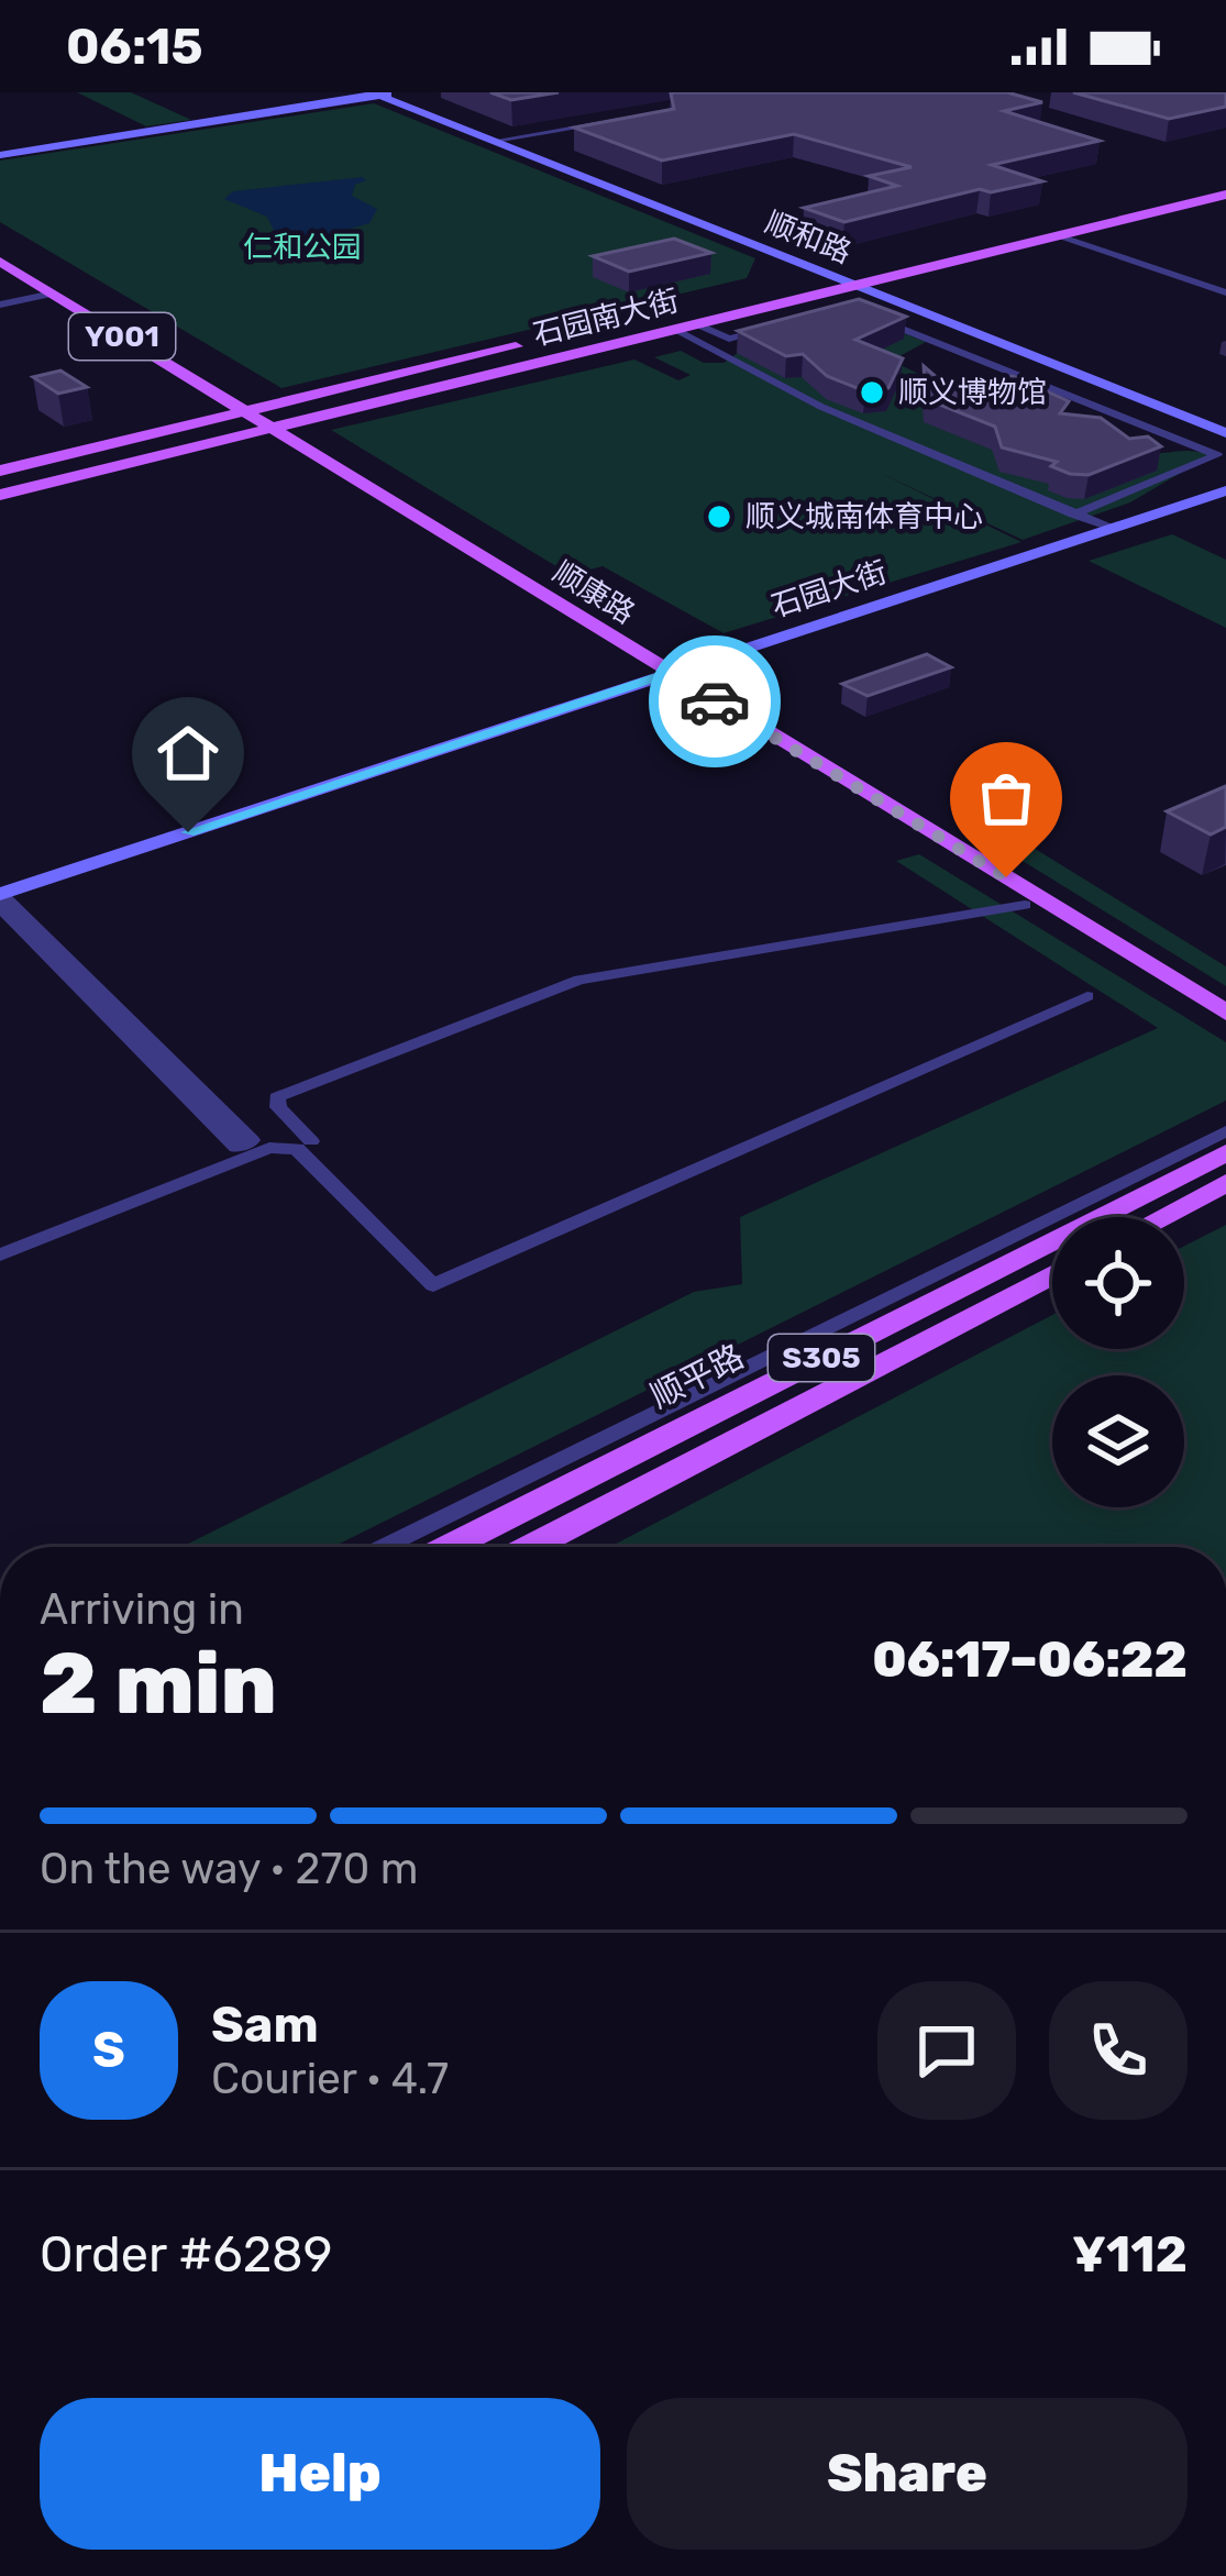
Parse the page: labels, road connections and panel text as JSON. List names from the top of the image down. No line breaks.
{"streets":{"main road":["顺和路","石园南大街","Y001","石园大街","顺康路","S305","顺平路"]},"crossings":[["顺和路","石园南大街"],["石园南大街","顺康路"],["石园大街","顺康路"]],"parks":["仁和公园"],"places":["顺义博物馆","顺义城南体育中心"],"page":{"status":"06:15","heading":["2 min","Arriving in","06:17–06:22"],"panel":["Sam","Courier · 4.7","Order #6289","¥112"],"bar":"On the way · 270 m","round":"S","buttons":["Help","Share"]}}
